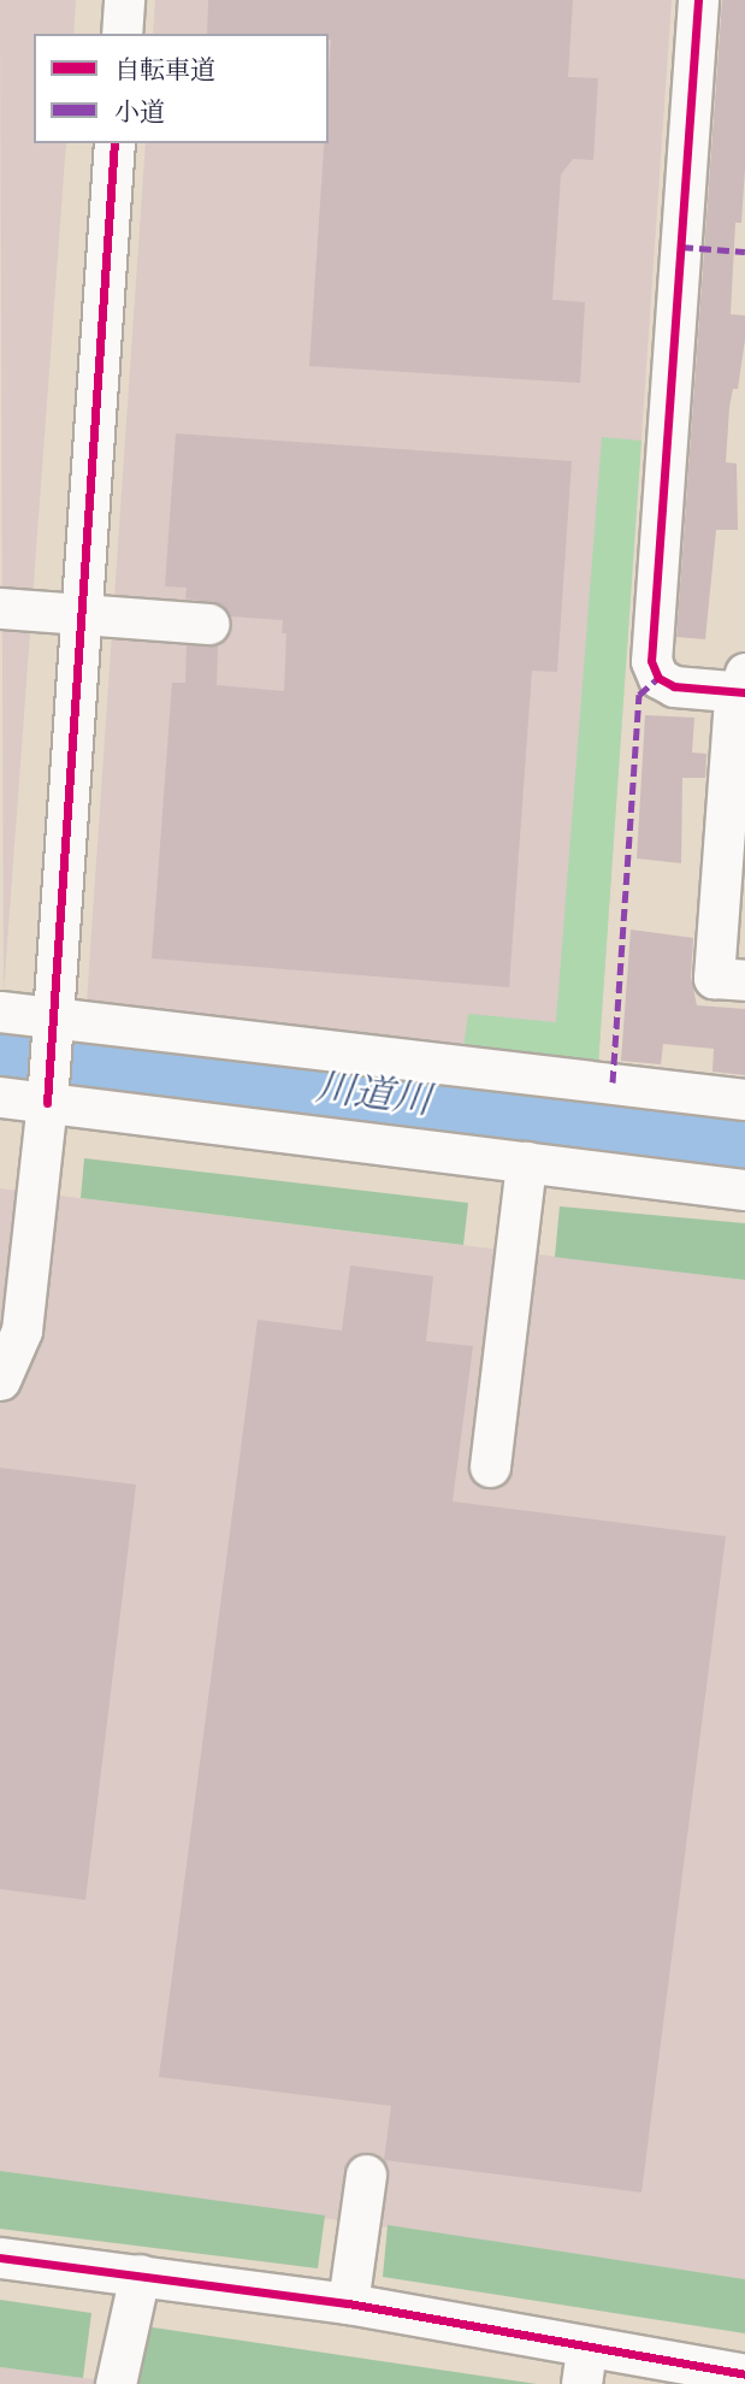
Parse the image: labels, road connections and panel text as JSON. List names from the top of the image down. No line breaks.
{"water":["川道川"],"legend":["自転車道","小道"]}
